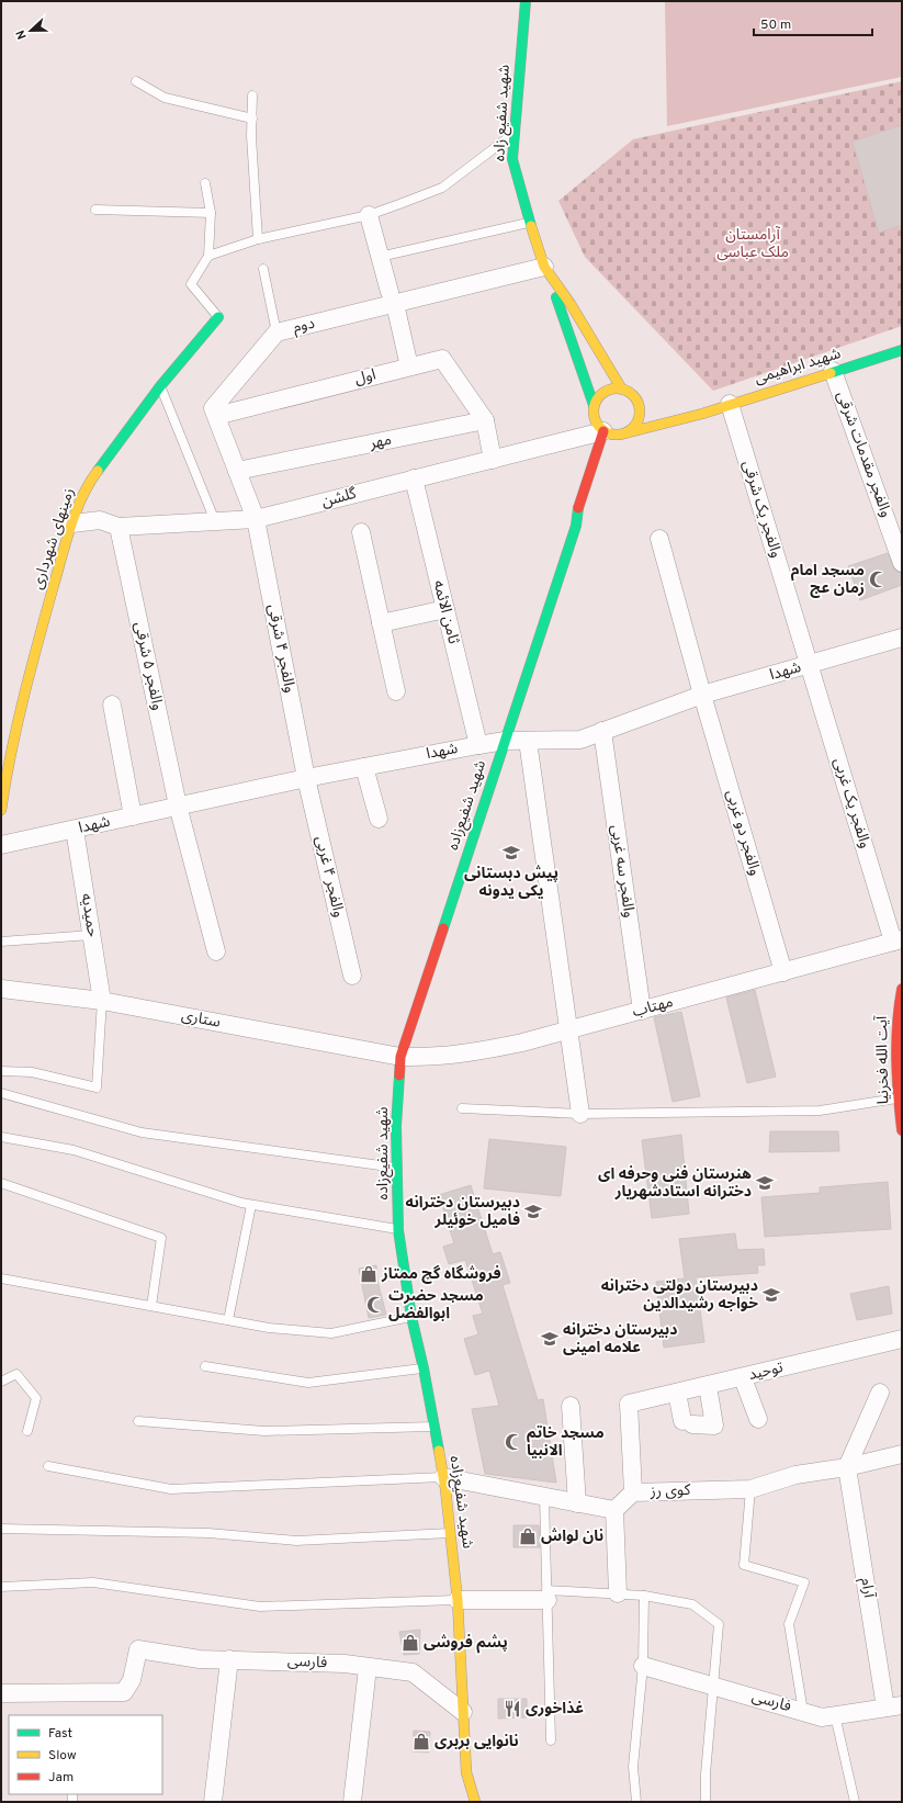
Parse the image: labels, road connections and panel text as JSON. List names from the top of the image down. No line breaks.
{"streets":{"main road":["شهید شفیع زاده","شهید ابراهیمی","زمینهای شهرداری","شهید شفیع‌زاده","آیت الله فخرنیا"],"street":["دوم","اول","مهر","والفجر مقدمات شرقی","گلشن","والفجر یک شرقی","ثامن الائمه","والفجر ۴ شرقی","والفجر ۵ شرقی","شهدا","والفجر یک غربی","والفجر دو غربی","والفجر سه غربی","والفجر ۴ غربی","حمیدیه","مهتاب","ستاری","توحید","کوی رز","آرام","فارسی"]},"crossings":[["شهید شفیع زاده","دوم"],["شهید شفیع زاده","شهید ابراهیمی"],["شهید شفیع زاده","گلشن"],["شهید شفیع زاده","شهید شفیع‌زاده"],["دوم","اول"],["شهید ابراهیمی","والفجر مقدمات شرقی"],["شهید ابراهیمی","گلشن"],["شهید ابراهیمی","والفجر یک شرقی"],["شهید ابراهیمی","شهید شفیع‌زاده"],["اول","مهر"],["گلشن","زمینهای شهرداری"],["گلشن","ثامن الائمه"],["گلشن","والفجر ۴ شرقی"],["گلشن","والفجر ۵ شرقی"],["گلشن","شهید شفیع‌زاده"],["والفجر یک شرقی","شهدا"],["والفجر یک شرقی","والفجر یک غربی"],["ثامن الائمه","شهدا"],["والفجر ۴ شرقی","شهدا"],["والفجر ۴ شرقی","والفجر ۴ غربی"],["والفجر ۵ شرقی","شهدا"],["شهدا","والفجر یک غربی"],["شهدا","شهید شفیع‌زاده"],["شهدا","والفجر دو غربی"],["شهدا","والفجر سه غربی"],["شهدا","والفجر ۴ غربی"],["شهدا","حمیدیه"],["والفجر یک غربی","مهتاب"],["شهید شفیع‌زاده","مهتاب"],["شهید شفیع‌زاده","ستاری"],["شهید شفیع‌زاده","فارسی"],["والفجر دو غربی","مهتاب"],["والفجر سه غربی","مهتاب"],["حمیدیه","ستاری"],["مهتاب","ستاری"],["توحید","کوی رز"],["کوی رز","آرام"],["آرام","فارسی"]],"parks":["آرامستان ملک عباسی"],"places":{"mosque":["مسجد امام زمان عج","مسجد حضرت ابوالفضل","مسجد خاتم الانبیا"],"school or university":["پیش دبستانی یکی یدونه","هنرستان فنی وحرفه ای دخترانه استادشهریار","دبیرستان دخترانه فامیل خوئیلر","دبیرستان دولتی دخترانه خواجه رشیدالدین","دبیرستان دخترانه علامه امینی"],"shop":["فروشگاه گچ ممتاز","نان لواش","پشم فروشی","نانوایی بربری"],"restaurant":["غذاخوری"]},"legend":["Fast","Slow","Jam"],"scale_bar":"50 m","north":"left"}
